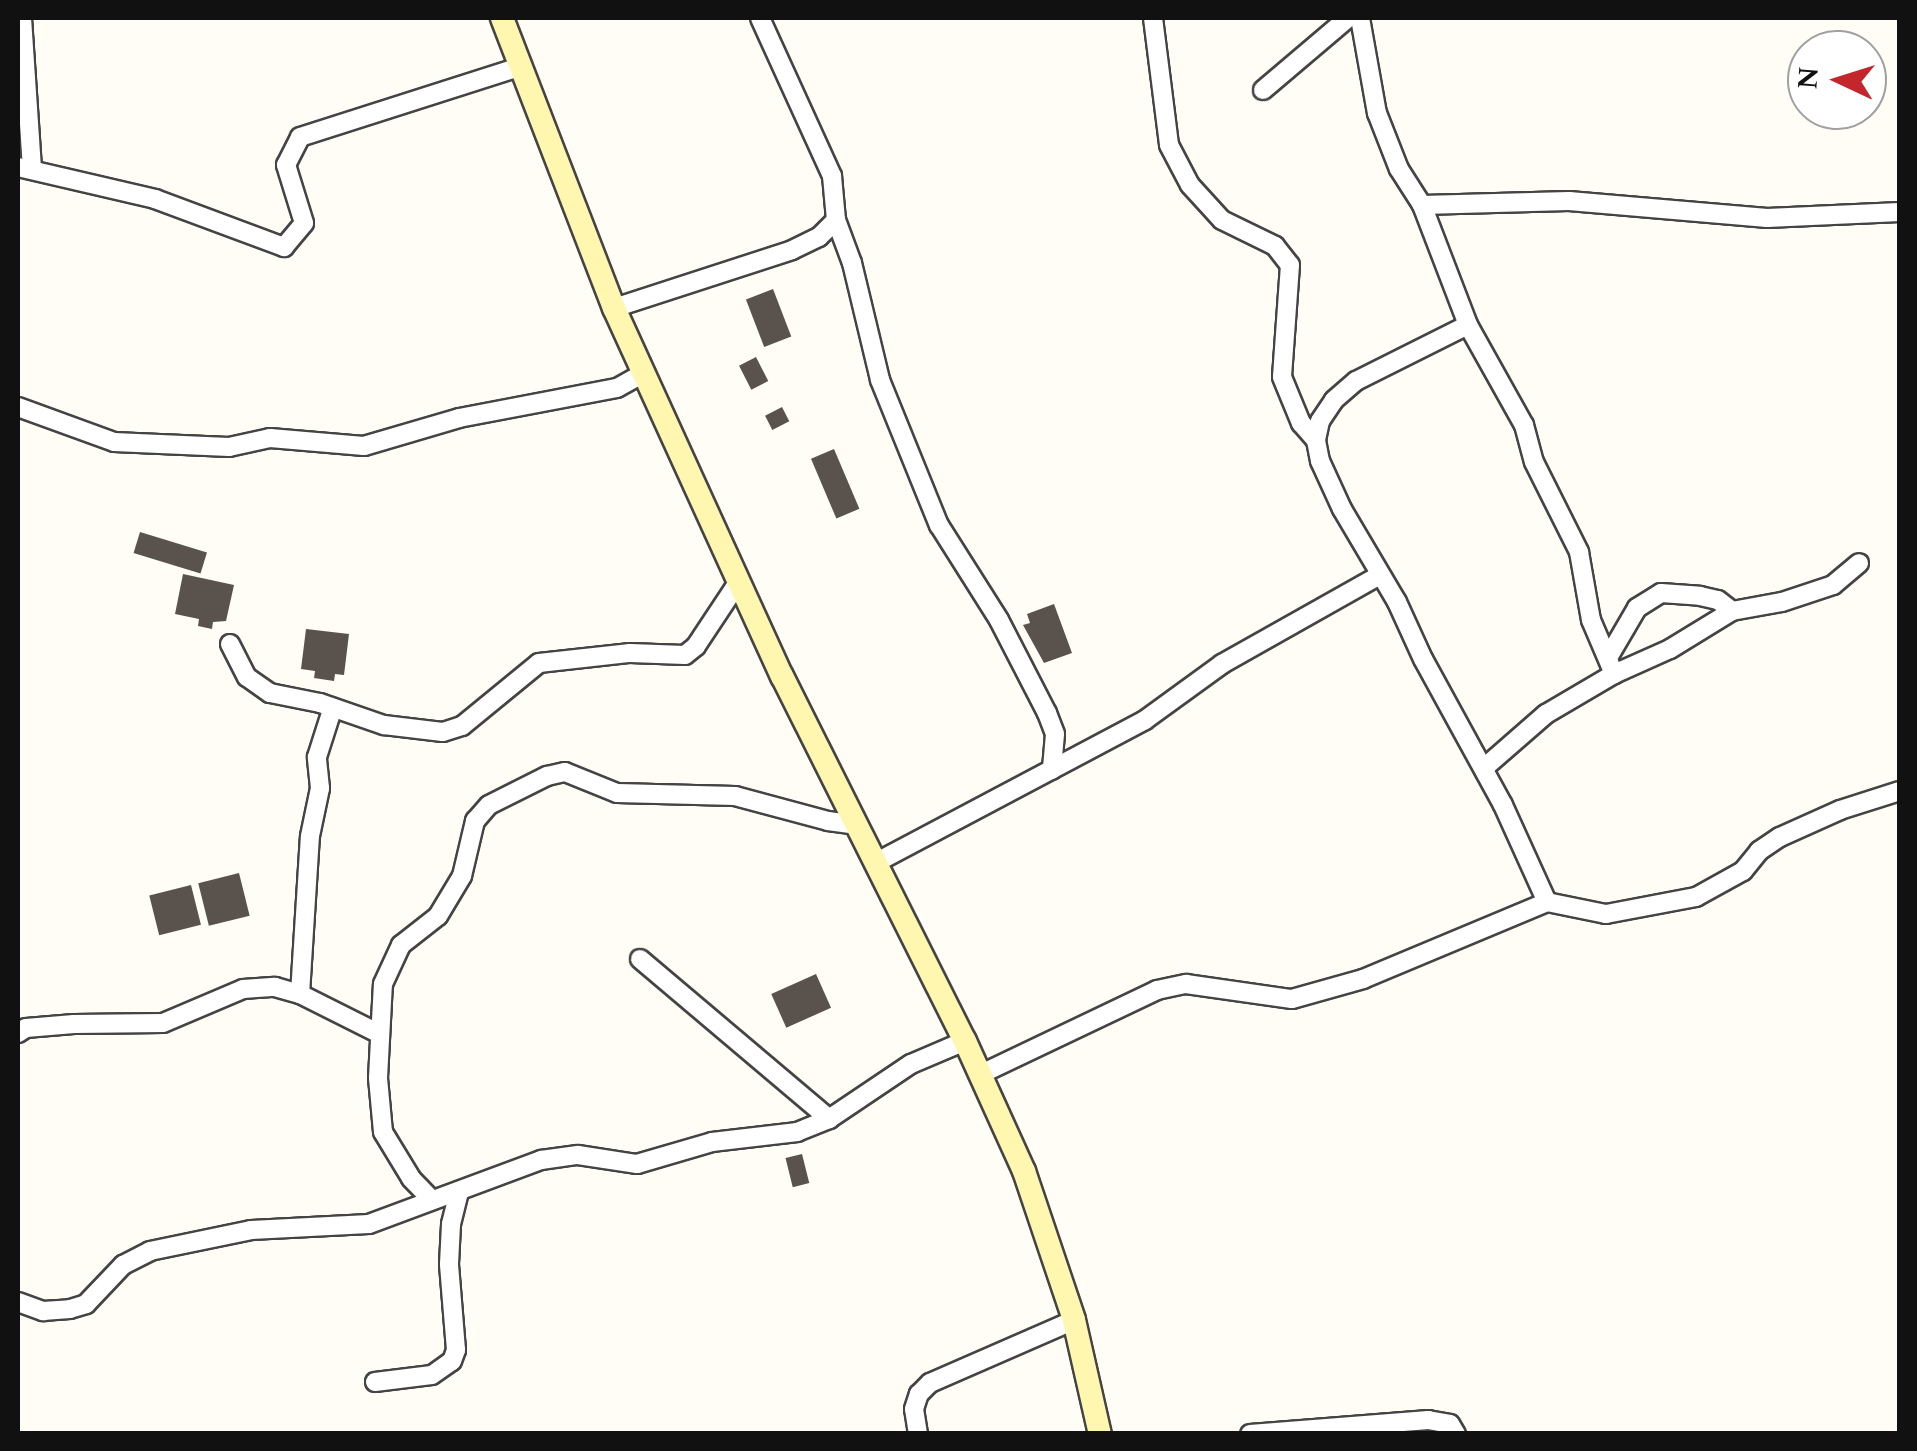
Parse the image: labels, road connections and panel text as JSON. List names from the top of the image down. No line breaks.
{"north":"left"}
